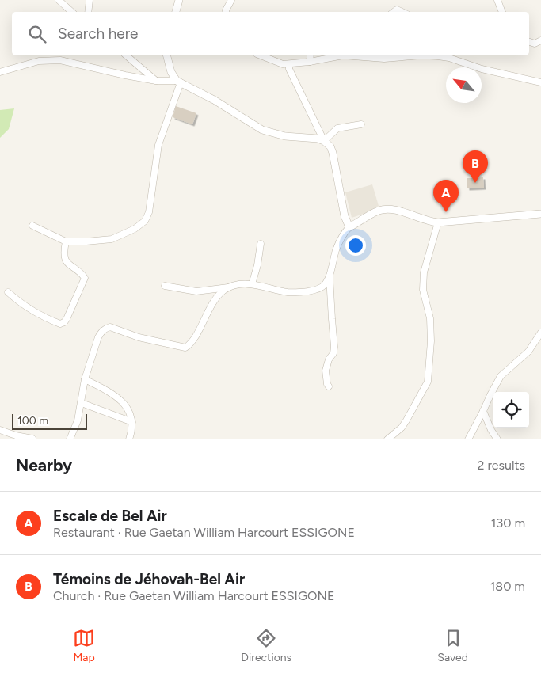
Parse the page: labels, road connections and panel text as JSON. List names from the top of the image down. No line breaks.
{"scale_bar":"100 m","north":"top left","page":{"search":"Search here","pins":["B","A"],"scale":"100 m","heading":["Nearby","2 results"],"list":[{"mark":"A","name":"Escale de Bel Air","note":"Restaurant · Rue Gaetan William Harcourt ESSIGONE","value":"130 m"},{"mark":"B","name":"Témoins de Jéhovah-Bel Air","note":"Church · Rue Gaetan William Harcourt ESSIGONE","value":"180 m"}],"nav":["Map","Directions","Saved"]}}
